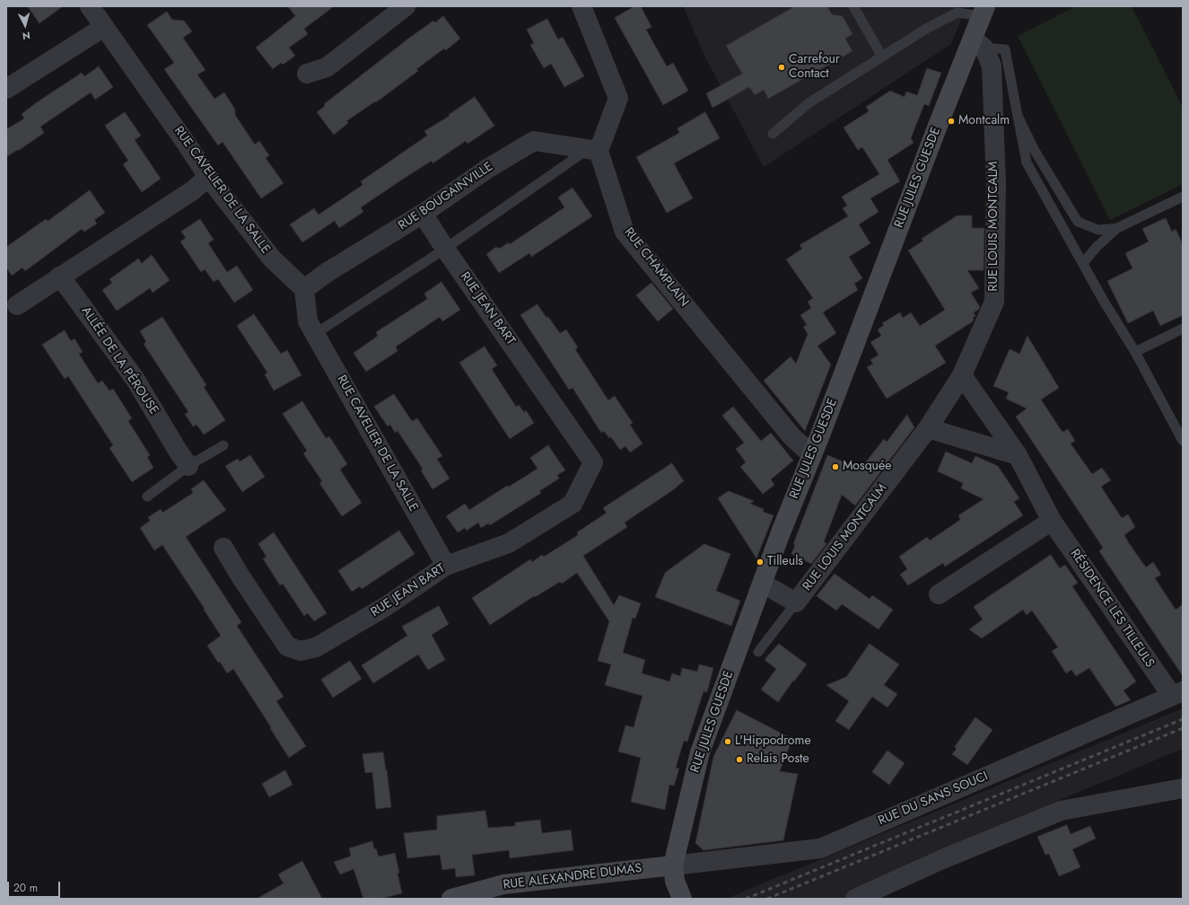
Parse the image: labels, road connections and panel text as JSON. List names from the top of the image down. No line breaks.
{"streets":{"street":["RUE JULES GUESDE","RUE CAVELIER DE LA SALLE","RUE BOUGAINVILLE","RUE LOUIS MONTCALM","RUE CHAMPLAIN","RUE JEAN BART","ALLÉE DE LA PÉROUSE","RÉSIDENCE LES TILLEULS","RUE DU SANS SOUCI","RUE ALEXANDRE DUMAS"]},"crossings":[["RUE JULES GUESDE","RUE LOUIS MONTCALM"],["RUE JULES GUESDE","RUE CHAMPLAIN"],["RUE JULES GUESDE","RUE DU SANS SOUCI"],["RUE JULES GUESDE","RUE ALEXANDRE DUMAS"],["RUE CAVELIER DE LA SALLE","RUE BOUGAINVILLE"],["RUE CAVELIER DE LA SALLE","RUE JEAN BART"],["RUE BOUGAINVILLE","RUE CHAMPLAIN"],["RUE BOUGAINVILLE","RUE JEAN BART"],["RUE LOUIS MONTCALM","RÉSIDENCE LES TILLEULS"],["RÉSIDENCE LES TILLEULS","RUE DU SANS SOUCI"],["RUE DU SANS SOUCI","RUE ALEXANDRE DUMAS"]],"places":["Carrefour Contact","Montcalm","Mosquée","Tilleuls","L'Hippodrome","Relais Poste"],"scale_bar":"20 m","north":"bottom"}
